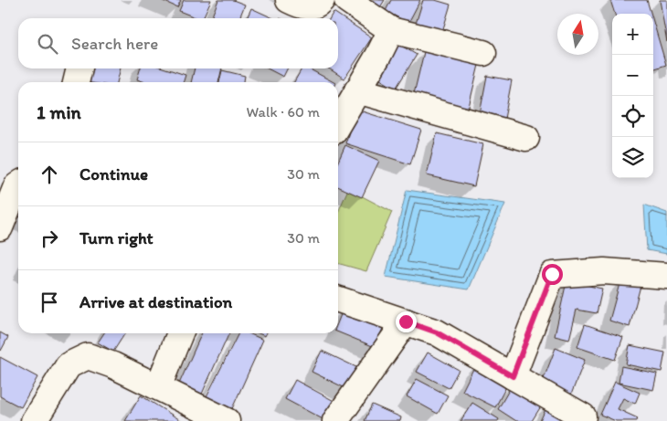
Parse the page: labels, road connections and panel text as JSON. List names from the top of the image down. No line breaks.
{"north":"top","page":{"map_buttons":["+","−"],"search":"Search here","heading":["1 min","Walk · 60 m"],"list":[["Continue","30 m"],["Turn right","30 m"],"Arrive at destination"]}}
